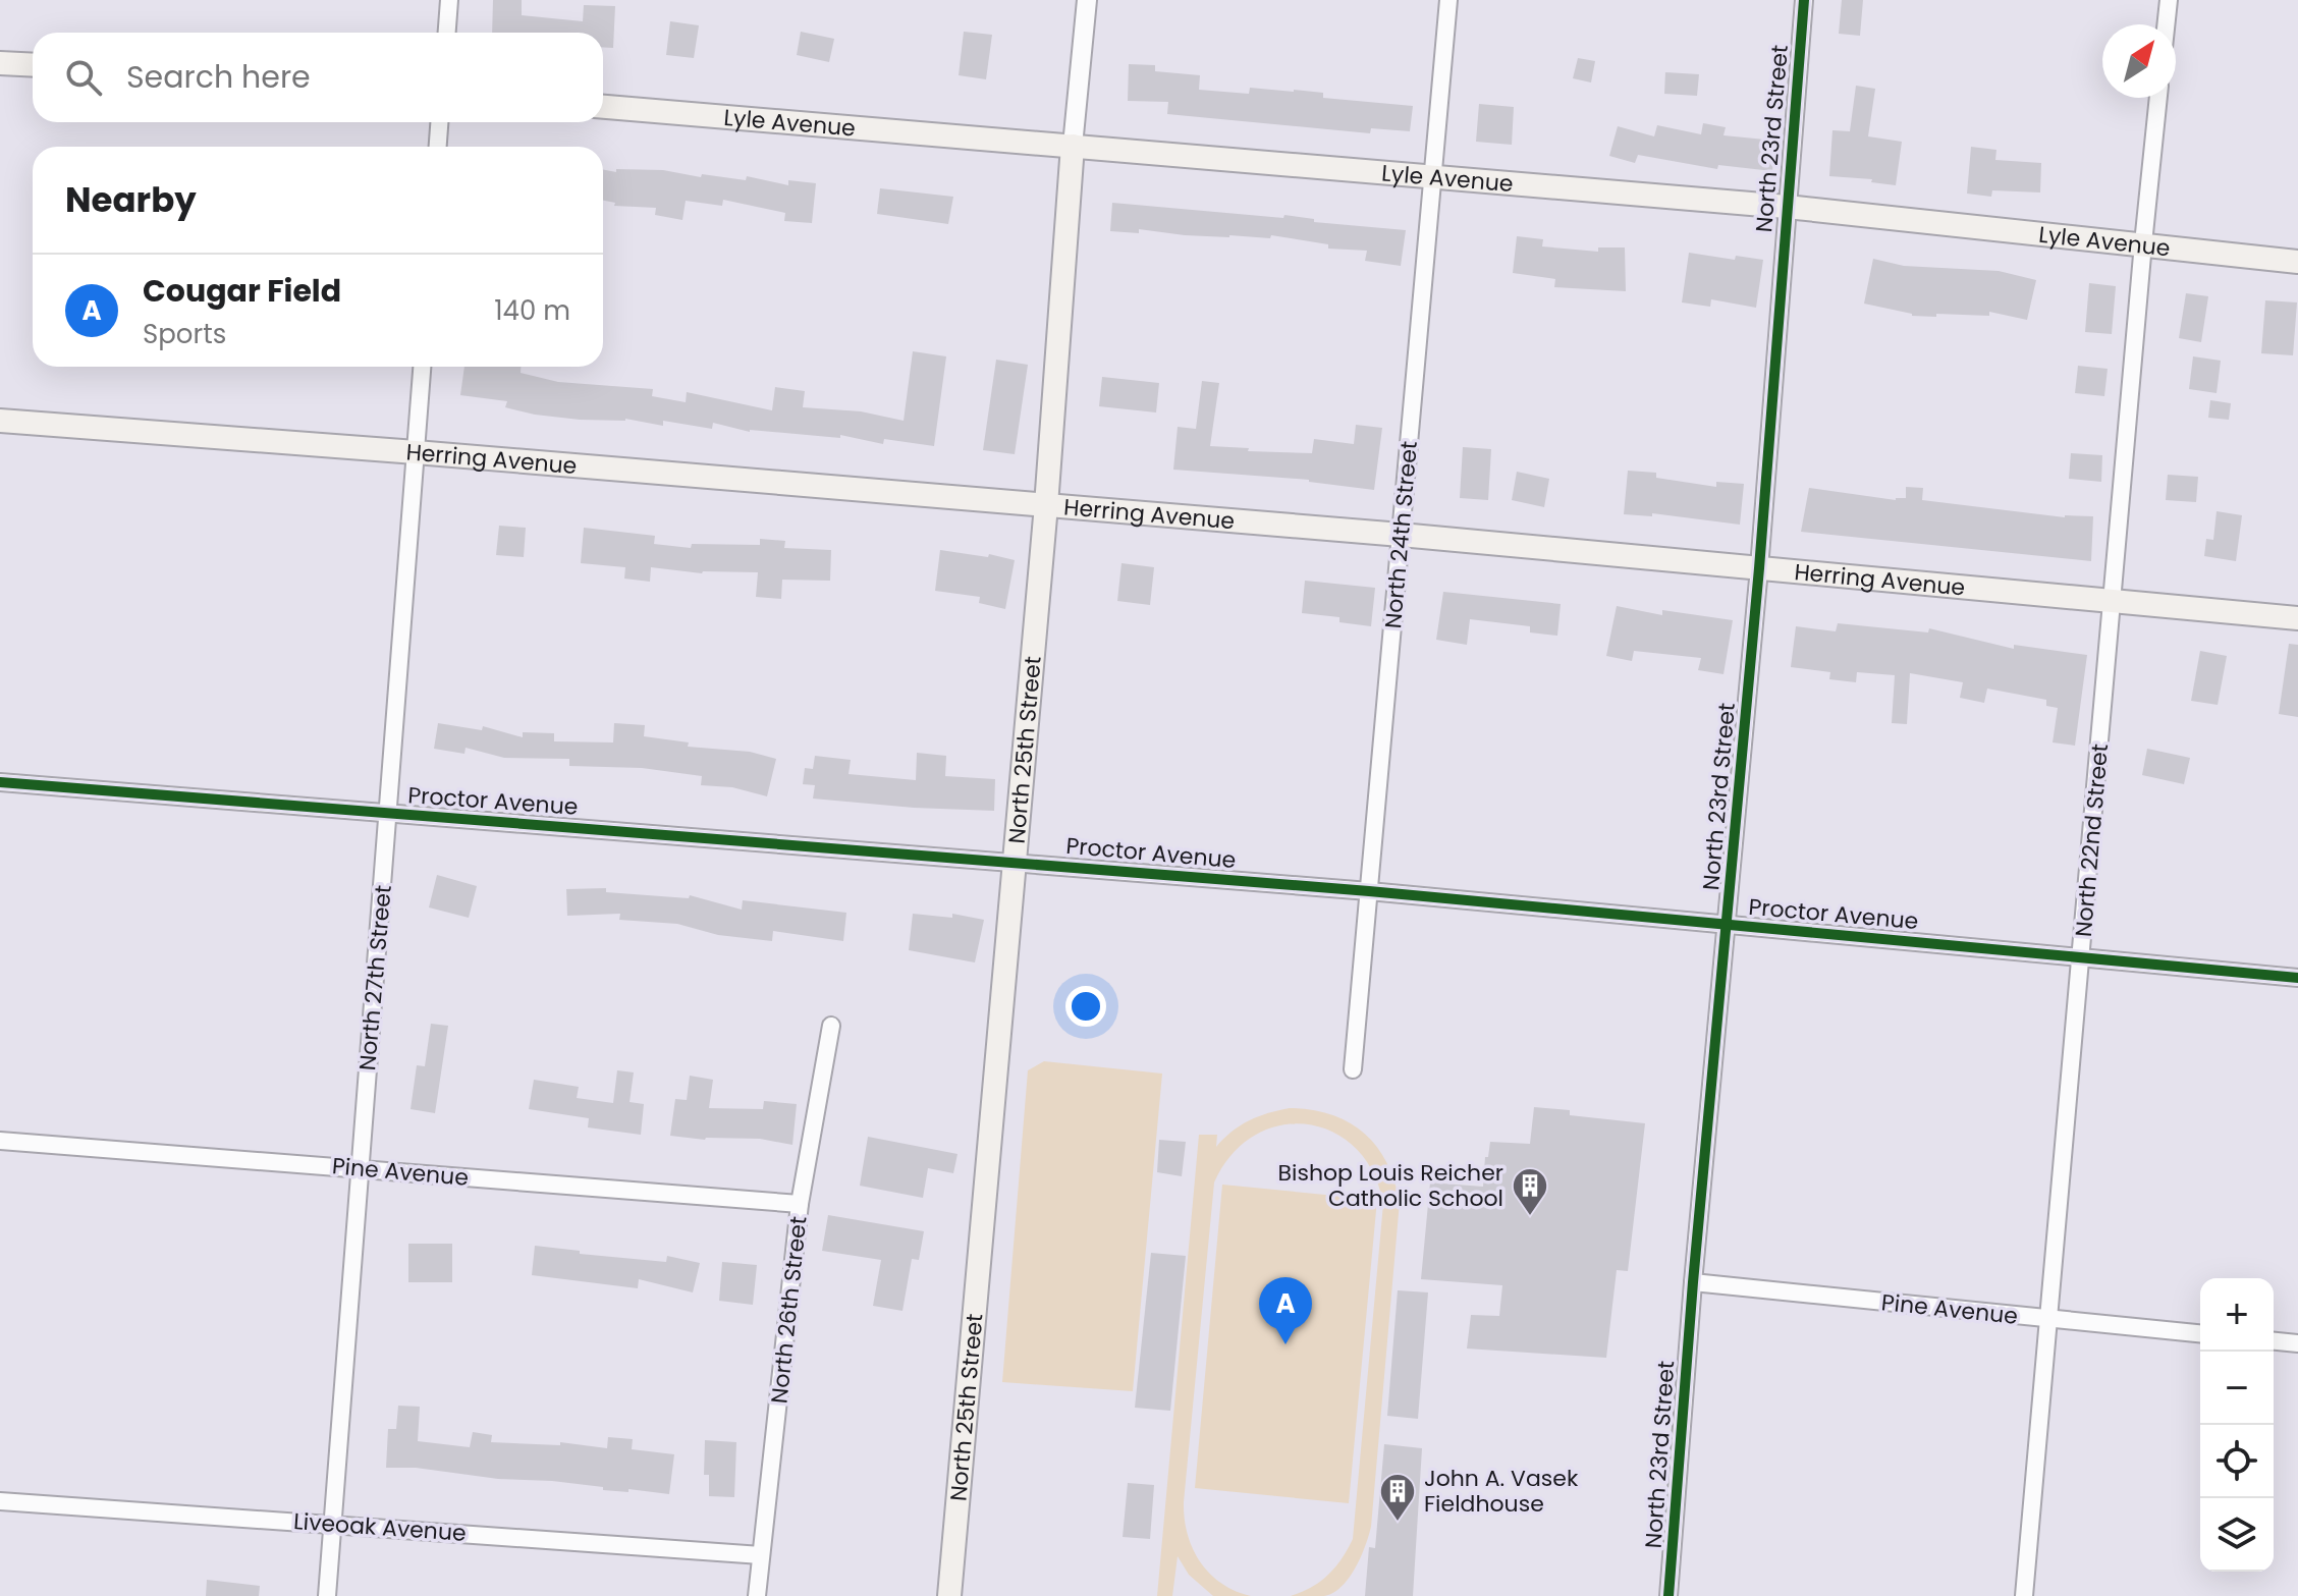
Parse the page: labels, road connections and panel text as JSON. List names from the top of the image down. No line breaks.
{"streets":{"main road":["Lyle Avenue","Herring Avenue","North 25th Street"],"street":["North 23rd Street","North 24th Street","Proctor Avenue","North 22nd Street","North 27th Street","Pine Avenue","North 26th Street","Liveoak Avenue"]},"crossings":[["Lyle Avenue","North 23rd Street"],["Lyle Avenue","North 24th Street"],["Lyle Avenue","North 25th Street"],["Lyle Avenue","North 22nd Street"],["North 23rd Street","Herring Avenue"],["North 23rd Street","Proctor Avenue"],["North 23rd Street","Pine Avenue"],["Herring Avenue","North 24th Street"],["Herring Avenue","North 25th Street"],["Herring Avenue","North 22nd Street"],["Herring Avenue","North 27th Street"],["North 24th Street","Proctor Avenue"],["North 25th Street","Proctor Avenue"],["Proctor Avenue","North 22nd Street"],["Proctor Avenue","North 27th Street"],["North 22nd Street","Pine Avenue"],["North 27th Street","Pine Avenue"],["North 27th Street","Liveoak Avenue"],["Pine Avenue","North 26th Street"],["North 26th Street","Liveoak Avenue"]],"places":{"building":["Bishop Louis Reicher Catholic School","John A. Vasek Fieldhouse"]},"north":"top right","page":{"search":"Search here","heading":"Nearby","list":[{"mark":"A","name":"Cougar Field","note":"Sports","value":"140 m"}],"pins":"A","map_buttons":["+","−"]}}
